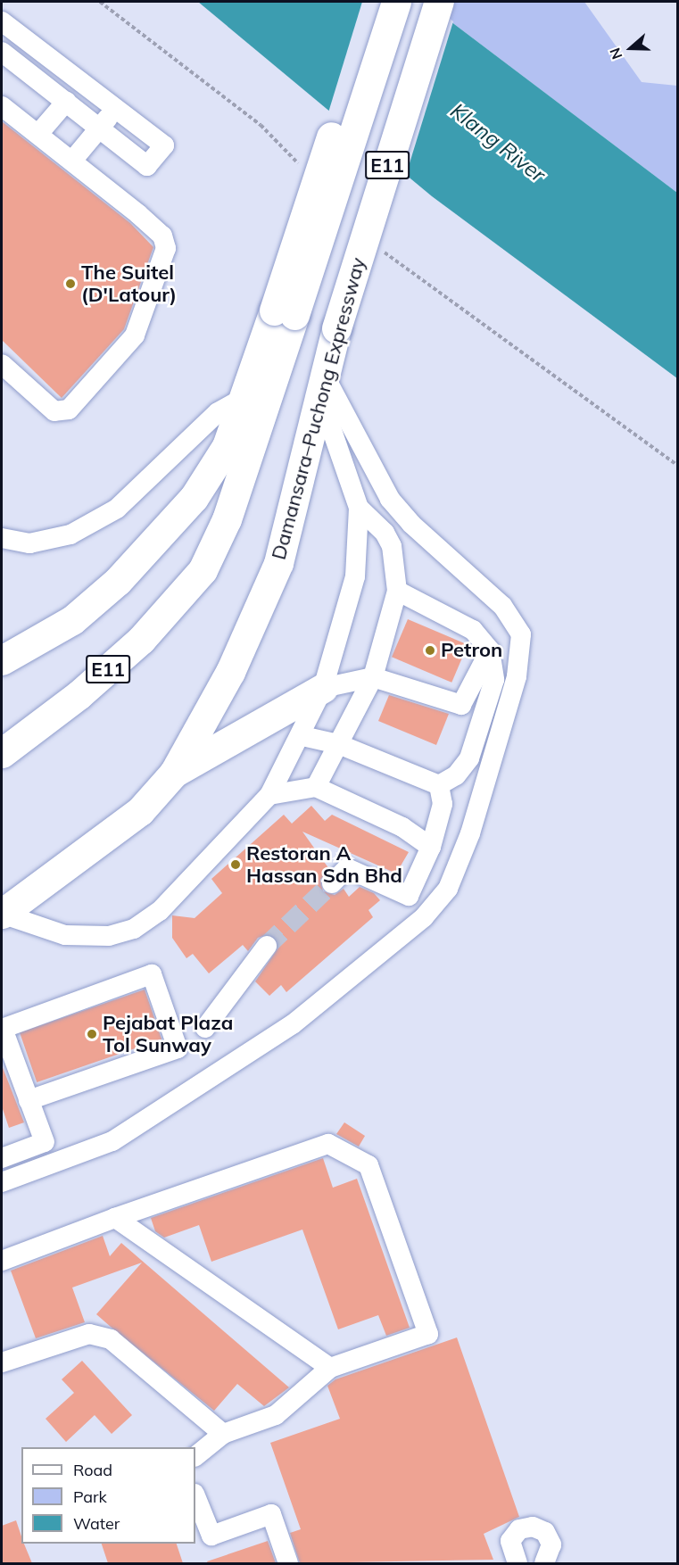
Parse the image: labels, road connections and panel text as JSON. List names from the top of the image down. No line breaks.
{"streets":{"highway":["E11","Damansara–Puchong Expressway"]},"water":["Klang River"],"places":["The Suitel (D'Latour)","Petron","Restoran A Hassan Sdn Bhd","Pejabat Plaza Tol Sunway"],"legend":["Road","Park","Water"],"north":"left"}
